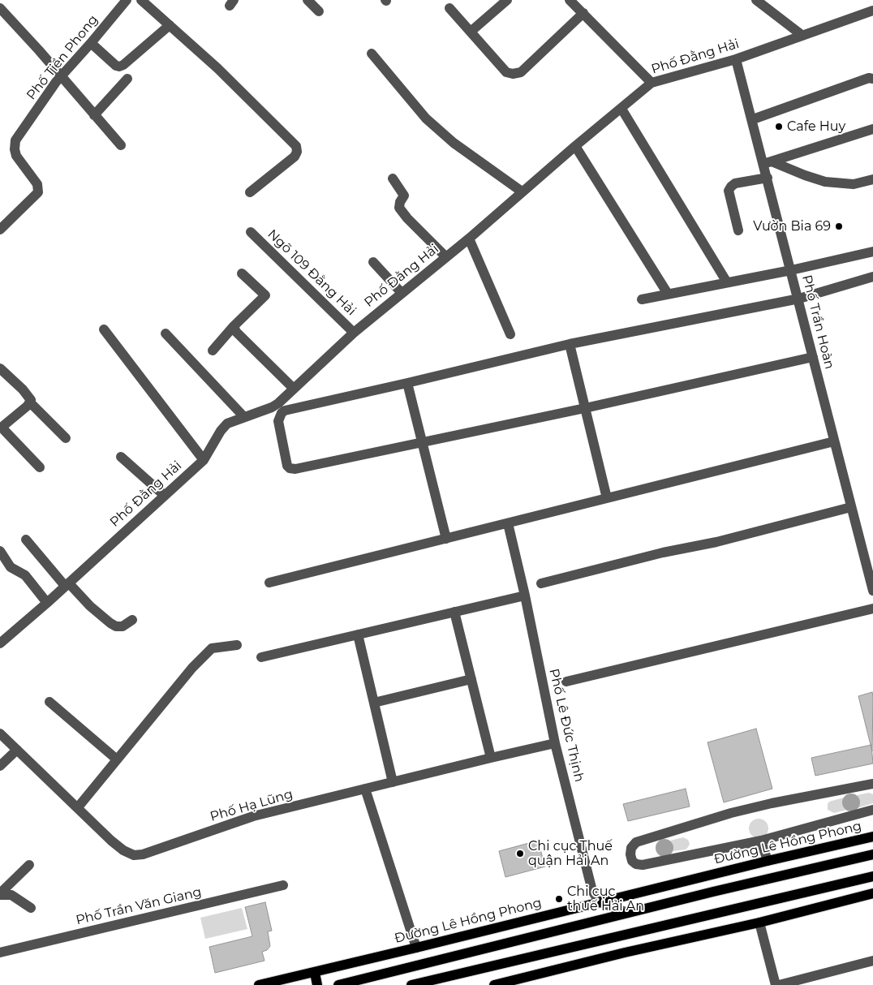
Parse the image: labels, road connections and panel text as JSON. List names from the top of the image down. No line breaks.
{"streets":{"main road":["Đường Lê Hồng Phong"],"street":["Phố Đằng Hải","Phố Tiền Phong","Ngõ 109 Đằng Hải","Phố Trần Hoàn","Phố Lê Đức Thịnh","Phố Hạ Lũng","Phố Trần Văn Giang"]},"crossings":[["Phố Đằng Hải","Ngõ 109 Đằng Hải"],["Phố Đằng Hải","Phố Trần Hoàn"],["Phố Lê Đức Thịnh","Phố Hạ Lũng"],["Phố Lê Đức Thịnh","Đường Lê Hồng Phong"]],"places":["Cafe Huy","Vườn Bia 69","Chi cục Thuế quận Hải An","Chi cục thuế Hải An"]}
